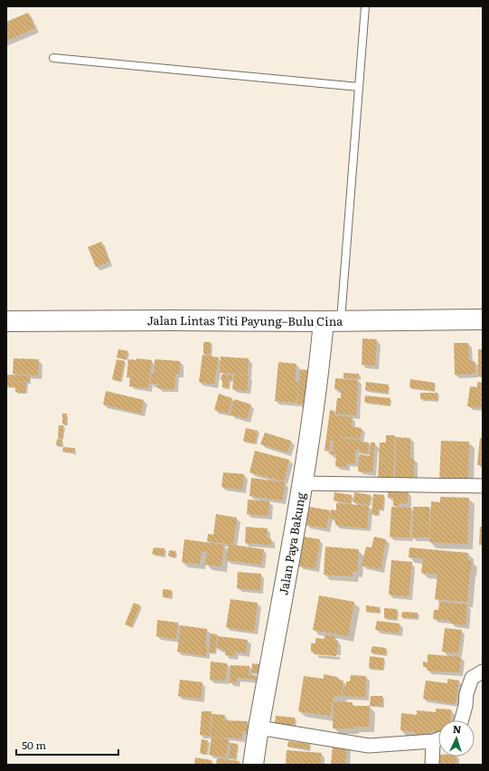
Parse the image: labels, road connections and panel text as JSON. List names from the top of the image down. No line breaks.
{"streets":{"main road":["Jalan Lintas Titi Payung–Bulu Cina","Jalan Paya Bakung"]},"crossings":[["Jalan Lintas Titi Payung–Bulu Cina","Jalan Paya Bakung"]],"scale_bar":"50 m","north":"top"}
